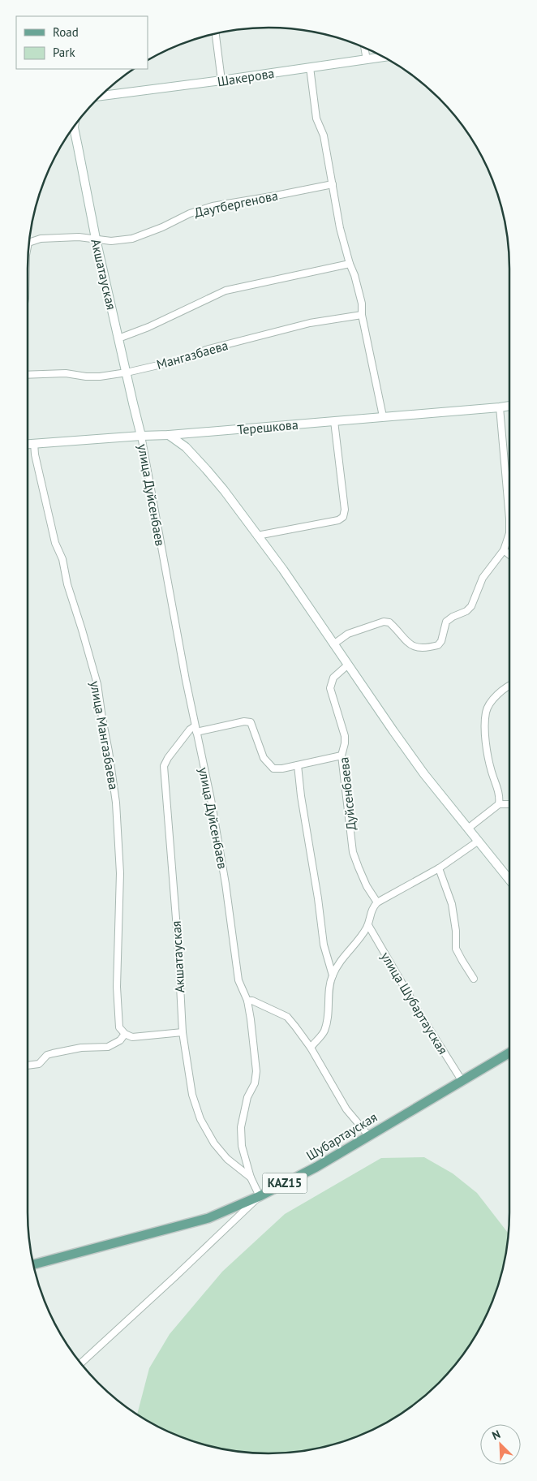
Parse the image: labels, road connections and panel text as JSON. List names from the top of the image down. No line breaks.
{"streets":{"main road":["Шубартауская","KAZ15"],"street":["Шакерова","Даутбергенова","Акшатауская","Мангазбаева","Терешкова","улица Дуйсенбаев","улица Мангазбаева","Дуйсенбаева","улица Шубартауская"]},"crossings":[["Даутбергенова","Акшатауская"],["Акшатауская","Мангазбаева"],["Акшатауская","Терешкова"],["Акшатауская","улица Дуйсенбаев"],["Терешкова","улица Дуйсенбаев"],["Терешкова","улица Мангазбаева"],["улица Дуйсенбаев","Шубартауская"],["улица Шубартауская","Шубартауская"]],"legend":["Road","Park"],"north":"top left"}
